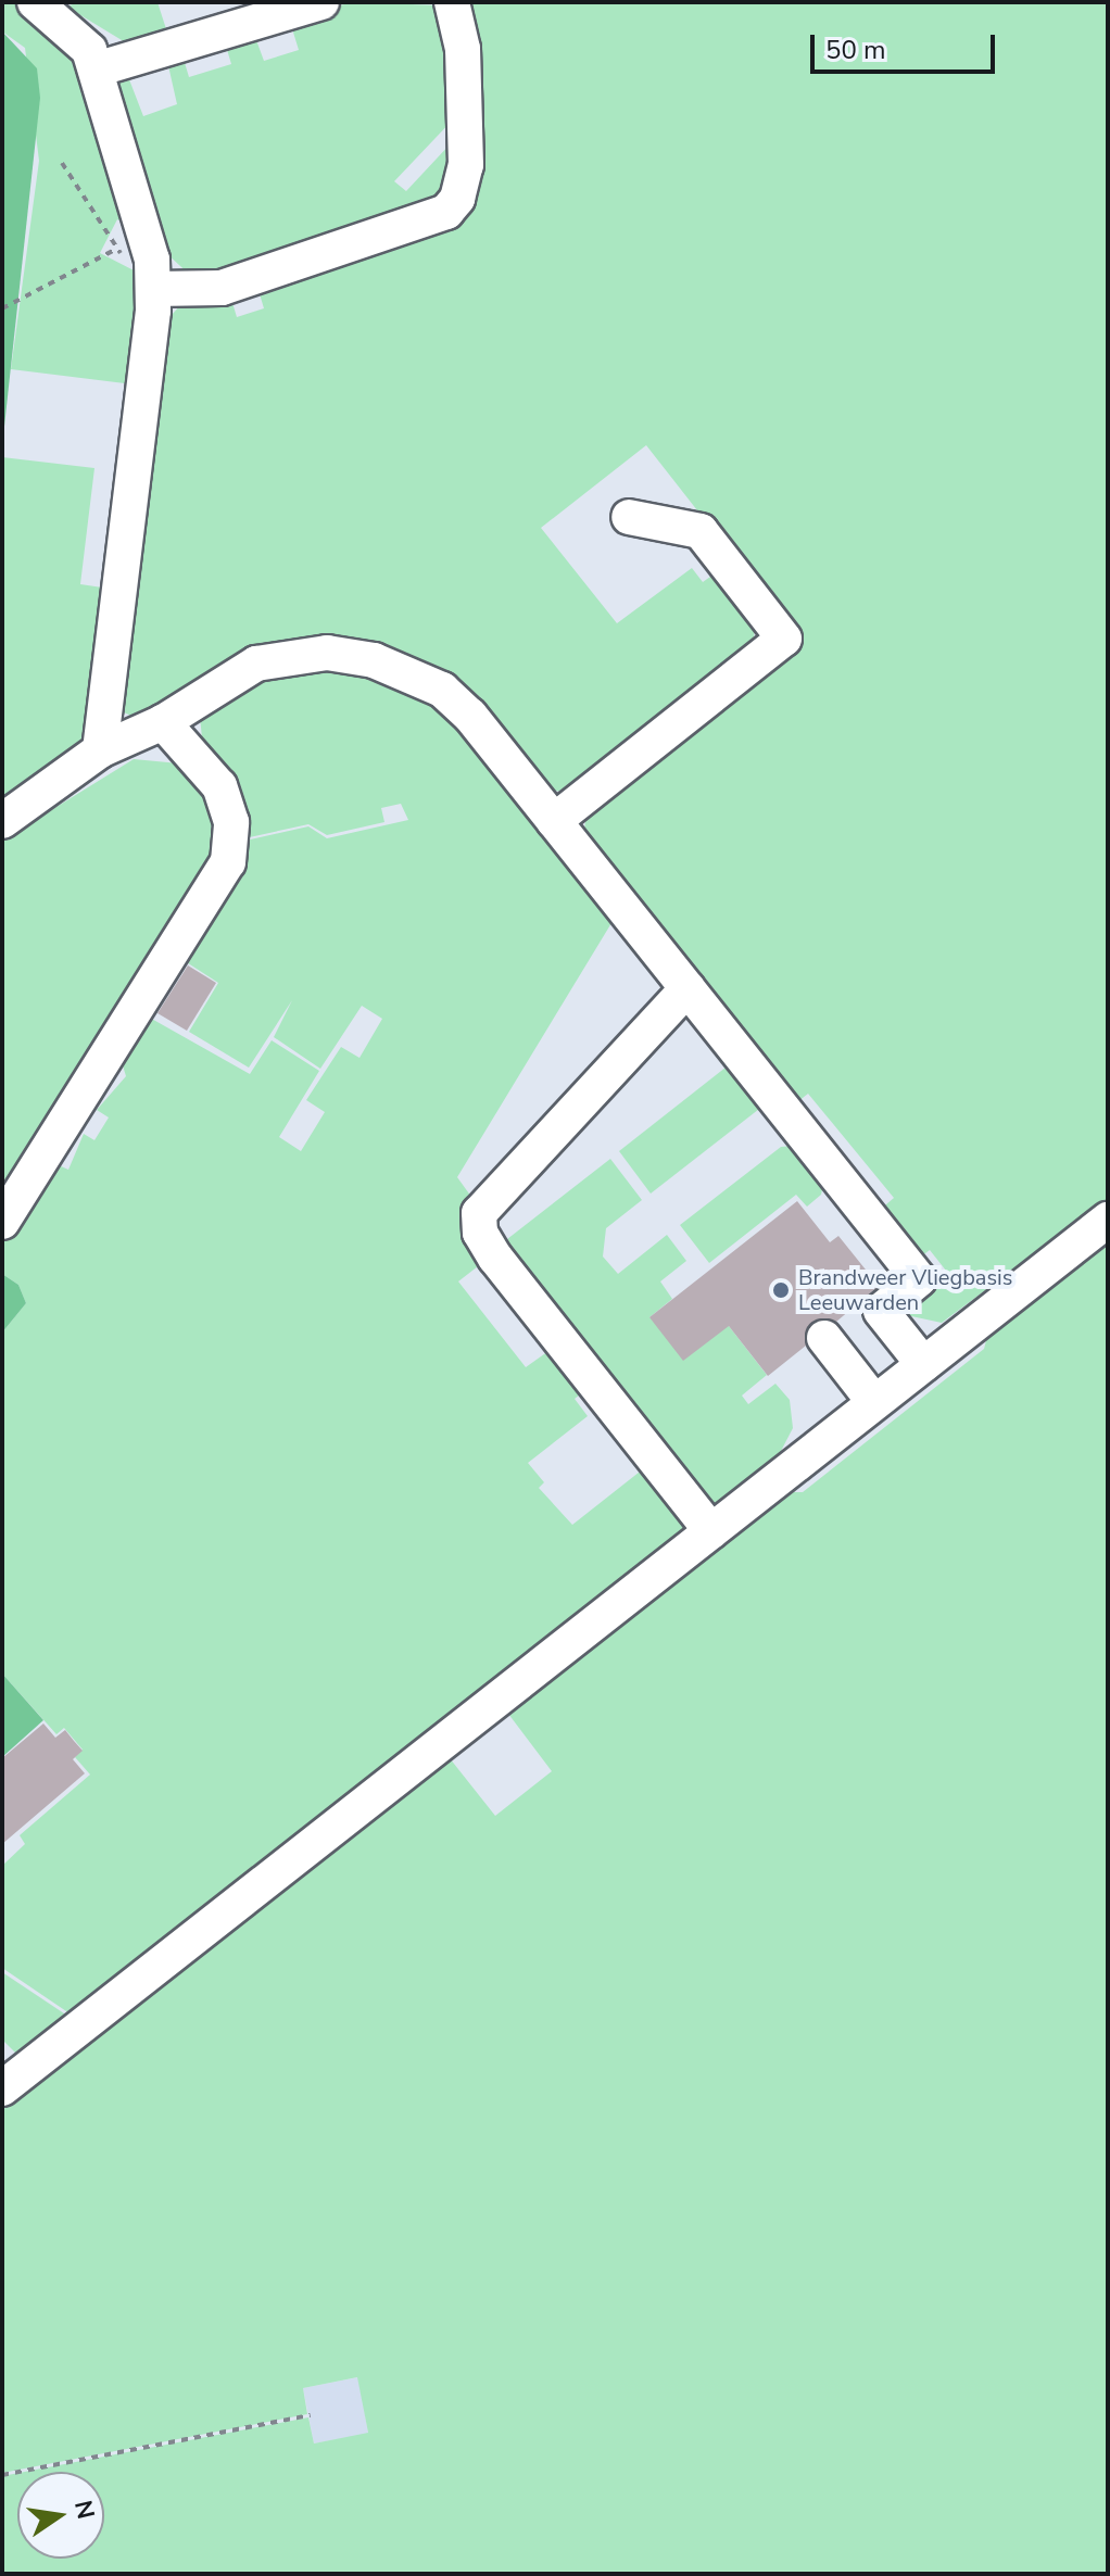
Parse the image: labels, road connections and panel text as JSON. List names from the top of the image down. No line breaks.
{"places":["Brandweer Vliegbasis Leeuwarden"],"scale_bar":"50 m","north":"right"}
